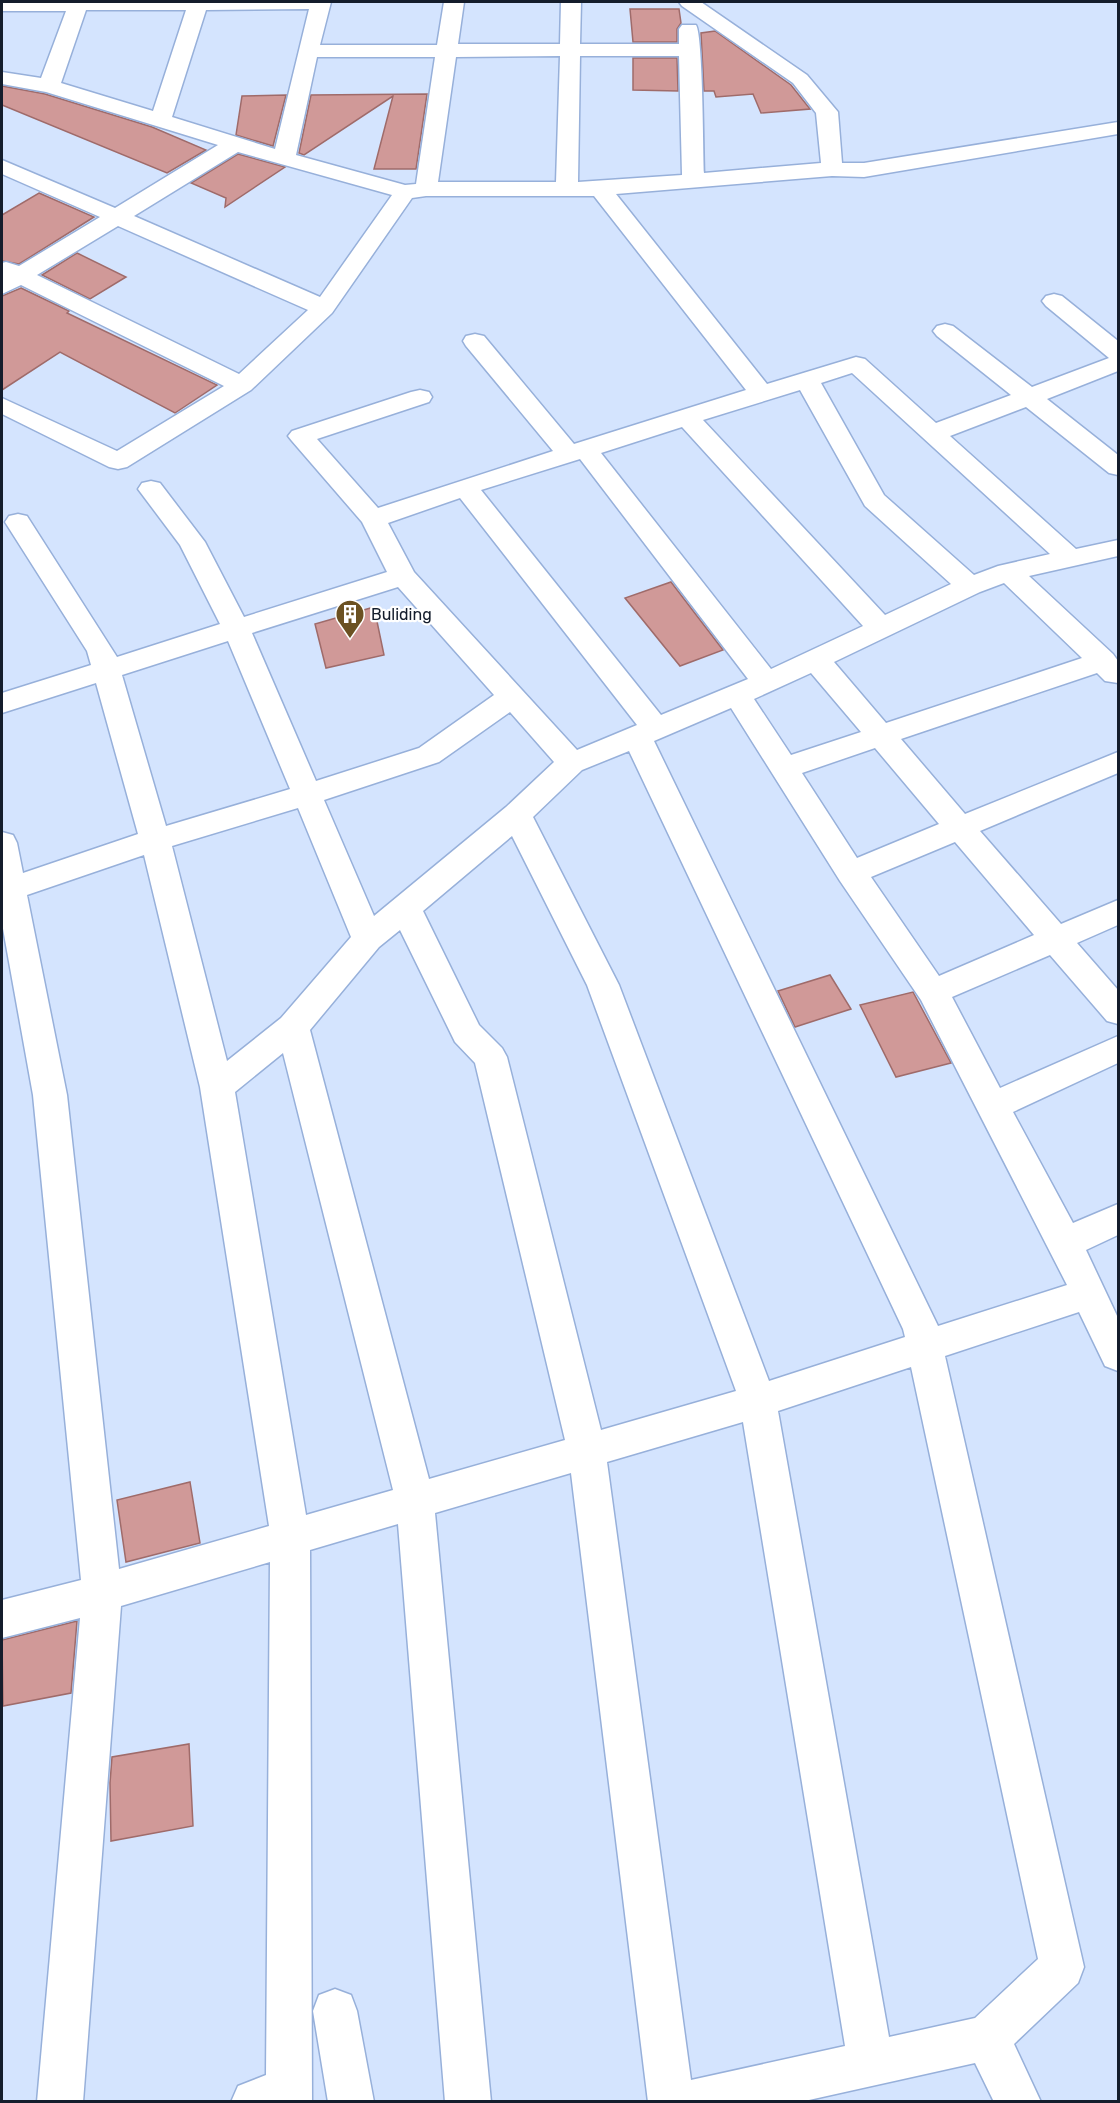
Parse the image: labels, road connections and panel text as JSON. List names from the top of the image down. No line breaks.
{"places":{"building":["Buliding"]}}
